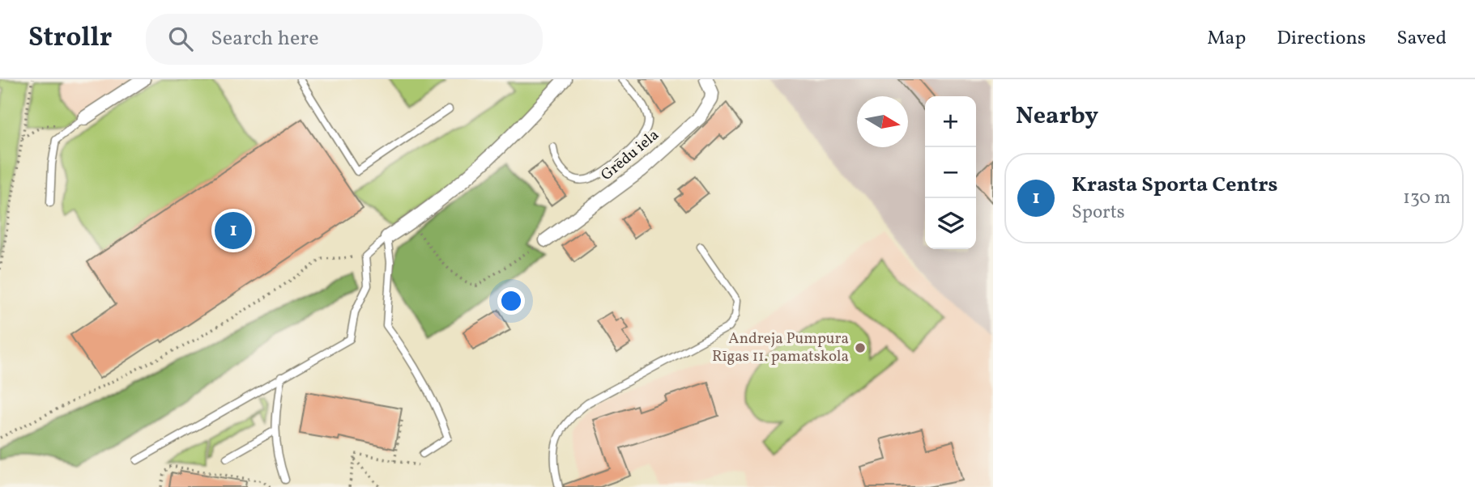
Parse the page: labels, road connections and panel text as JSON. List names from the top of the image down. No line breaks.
{"streets":{"street":["Grēdu iela"]},"places":["Andreja Pumpura Rīgas 11. pamatskola"],"north":"right","page":{"header":"Strollr","search":"Search here","nav":["Map","Directions","Saved"],"heading":"Nearby","map_buttons":["+","−"],"list":[{"mark":"1","name":"Krasta Sporta Centrs","note":"Sports","value":"130 m"}],"pins":"1"}}
